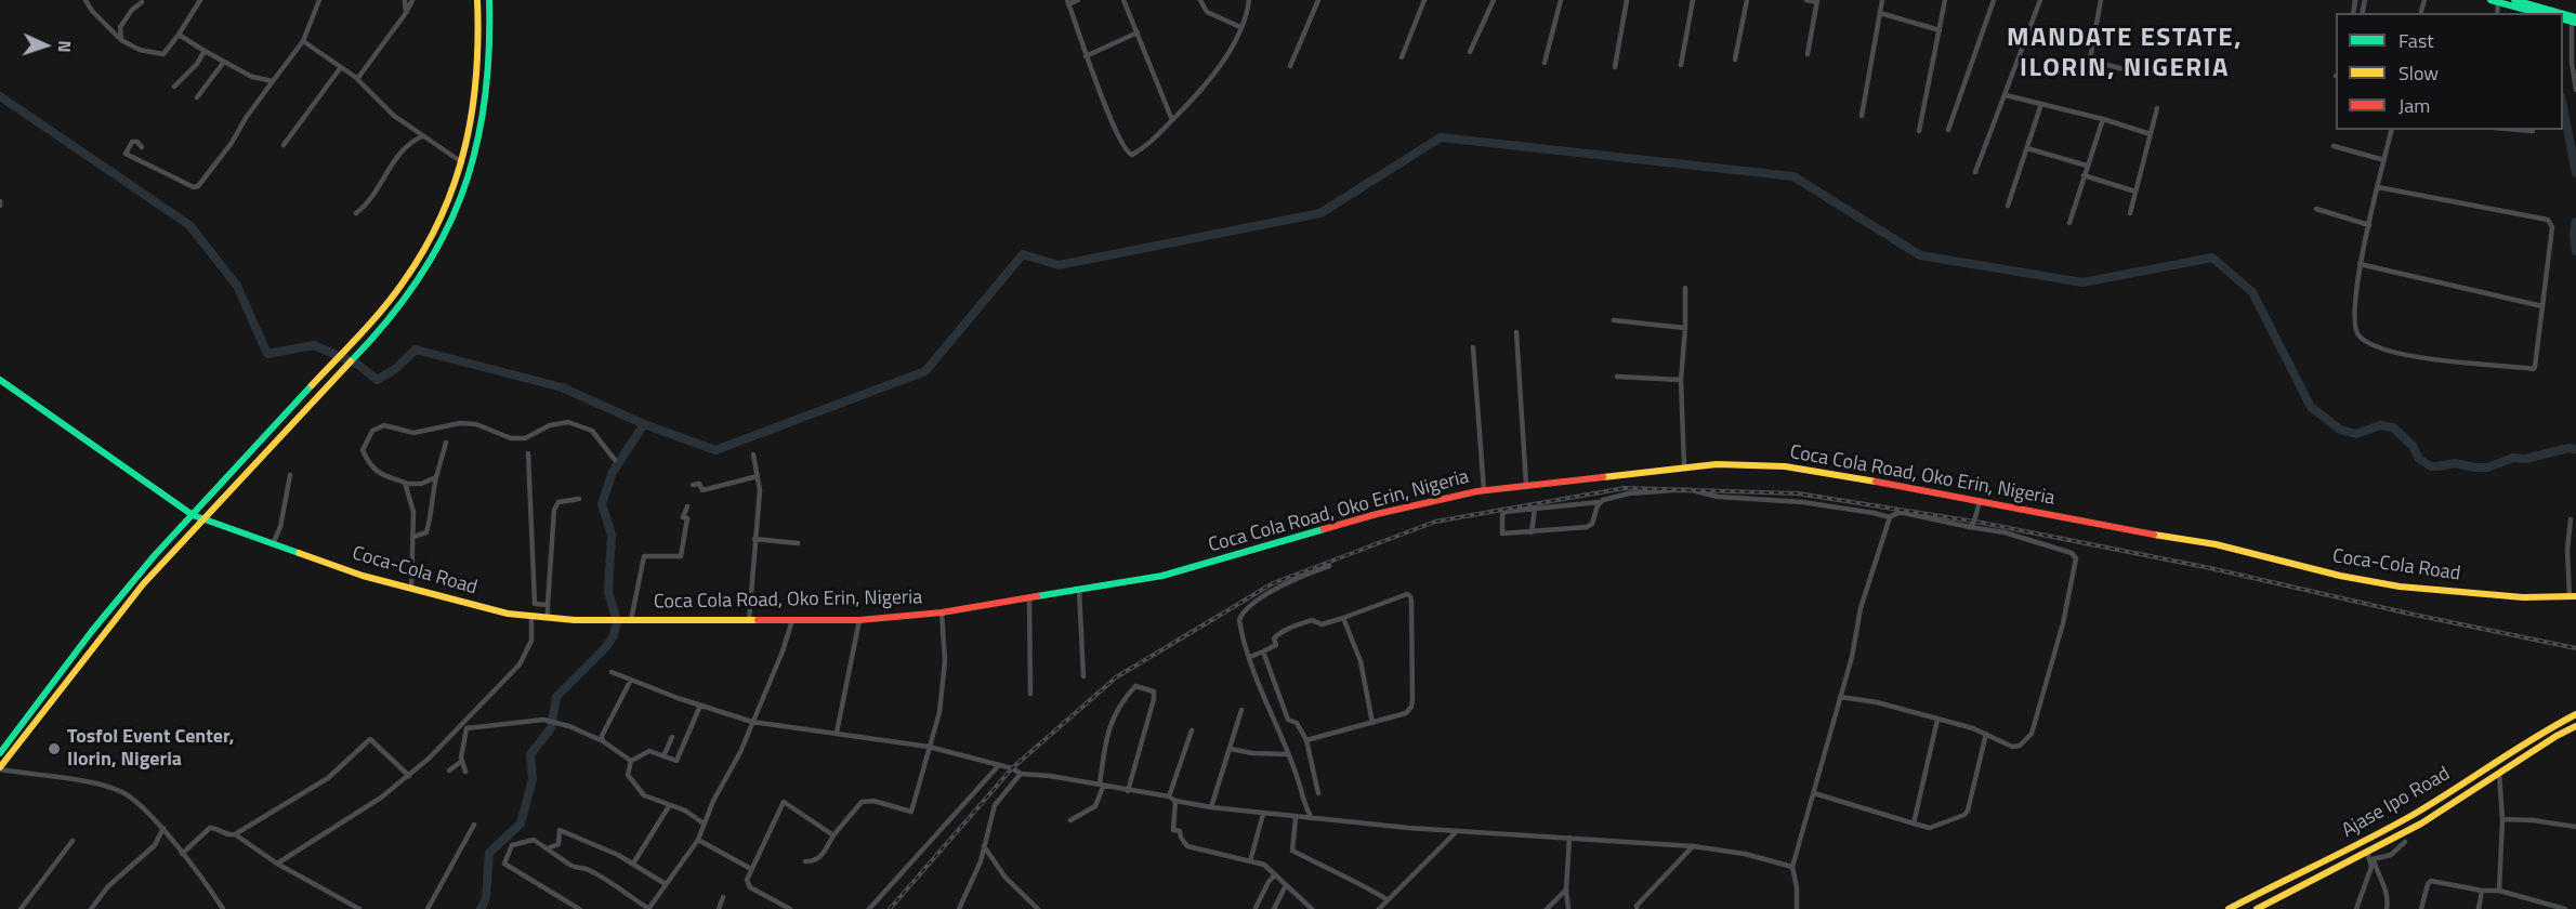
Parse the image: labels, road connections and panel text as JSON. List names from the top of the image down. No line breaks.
{"streets":{"main road":["Coca Cola Road, Oko Erin, Nigeria","Coca-Cola Road","Ajase Ipo Road"]},"crossings":[["Coca Cola Road, Oko Erin, Nigeria","Coca-Cola Road"]],"districts":["MANDATE ESTATE, ILORIN, NIGERIA"],"places":["Tosfol Event Center, Ilorin, Nigeria"],"legend":["Fast","Slow","Jam"],"north":"right"}
